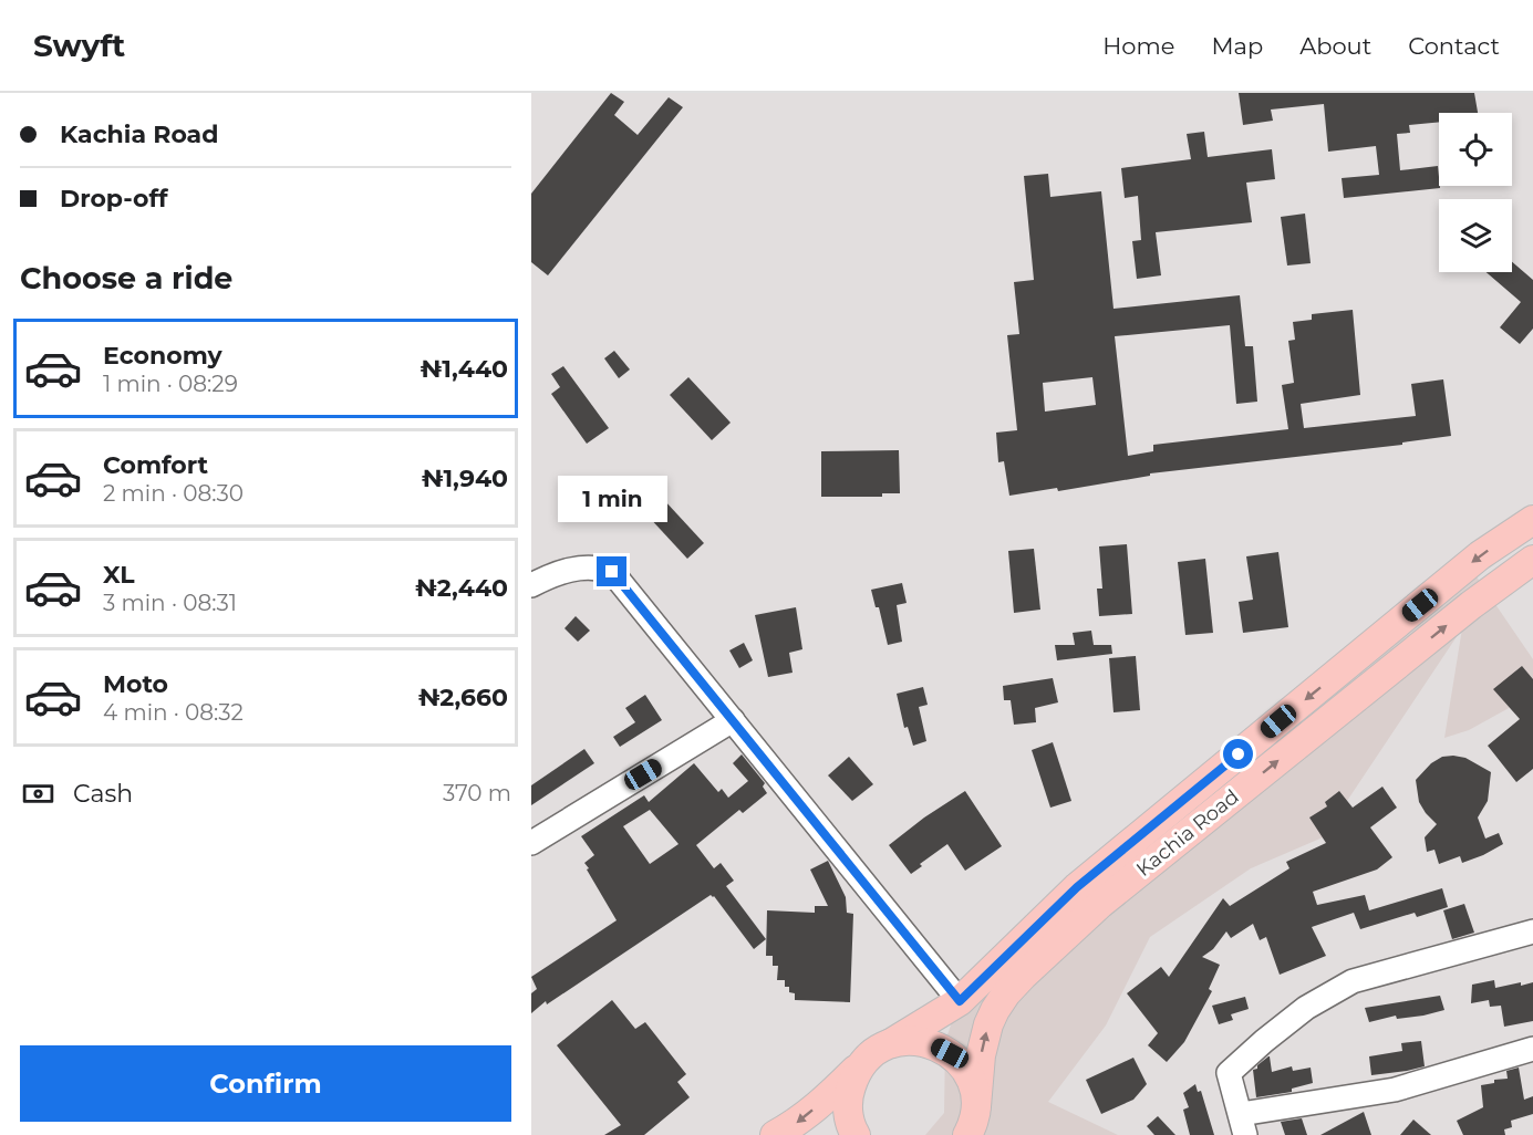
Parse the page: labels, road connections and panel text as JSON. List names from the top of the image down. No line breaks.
{"streets":{"main road":["Kachia Road"]},"page":{"header":"Swyft","nav":["Home","Map","About","Contact"],"banner":["Kachia Road","Drop-off"],"heading":"Choose a ride","list":[{"name":"Economy","note":"1 min · 08:29","value":"₦1,440"},{"name":"Comfort","note":"2 min · 08:30","value":"₦1,940"},{"name":"XL","note":"3 min · 08:31","value":"₦2,440"},{"name":"Moto","note":"4 min · 08:32","value":"₦2,660"}],"bubble":"1 min","pay":["Cash","370 m"],"buttons":"Confirm"}}
